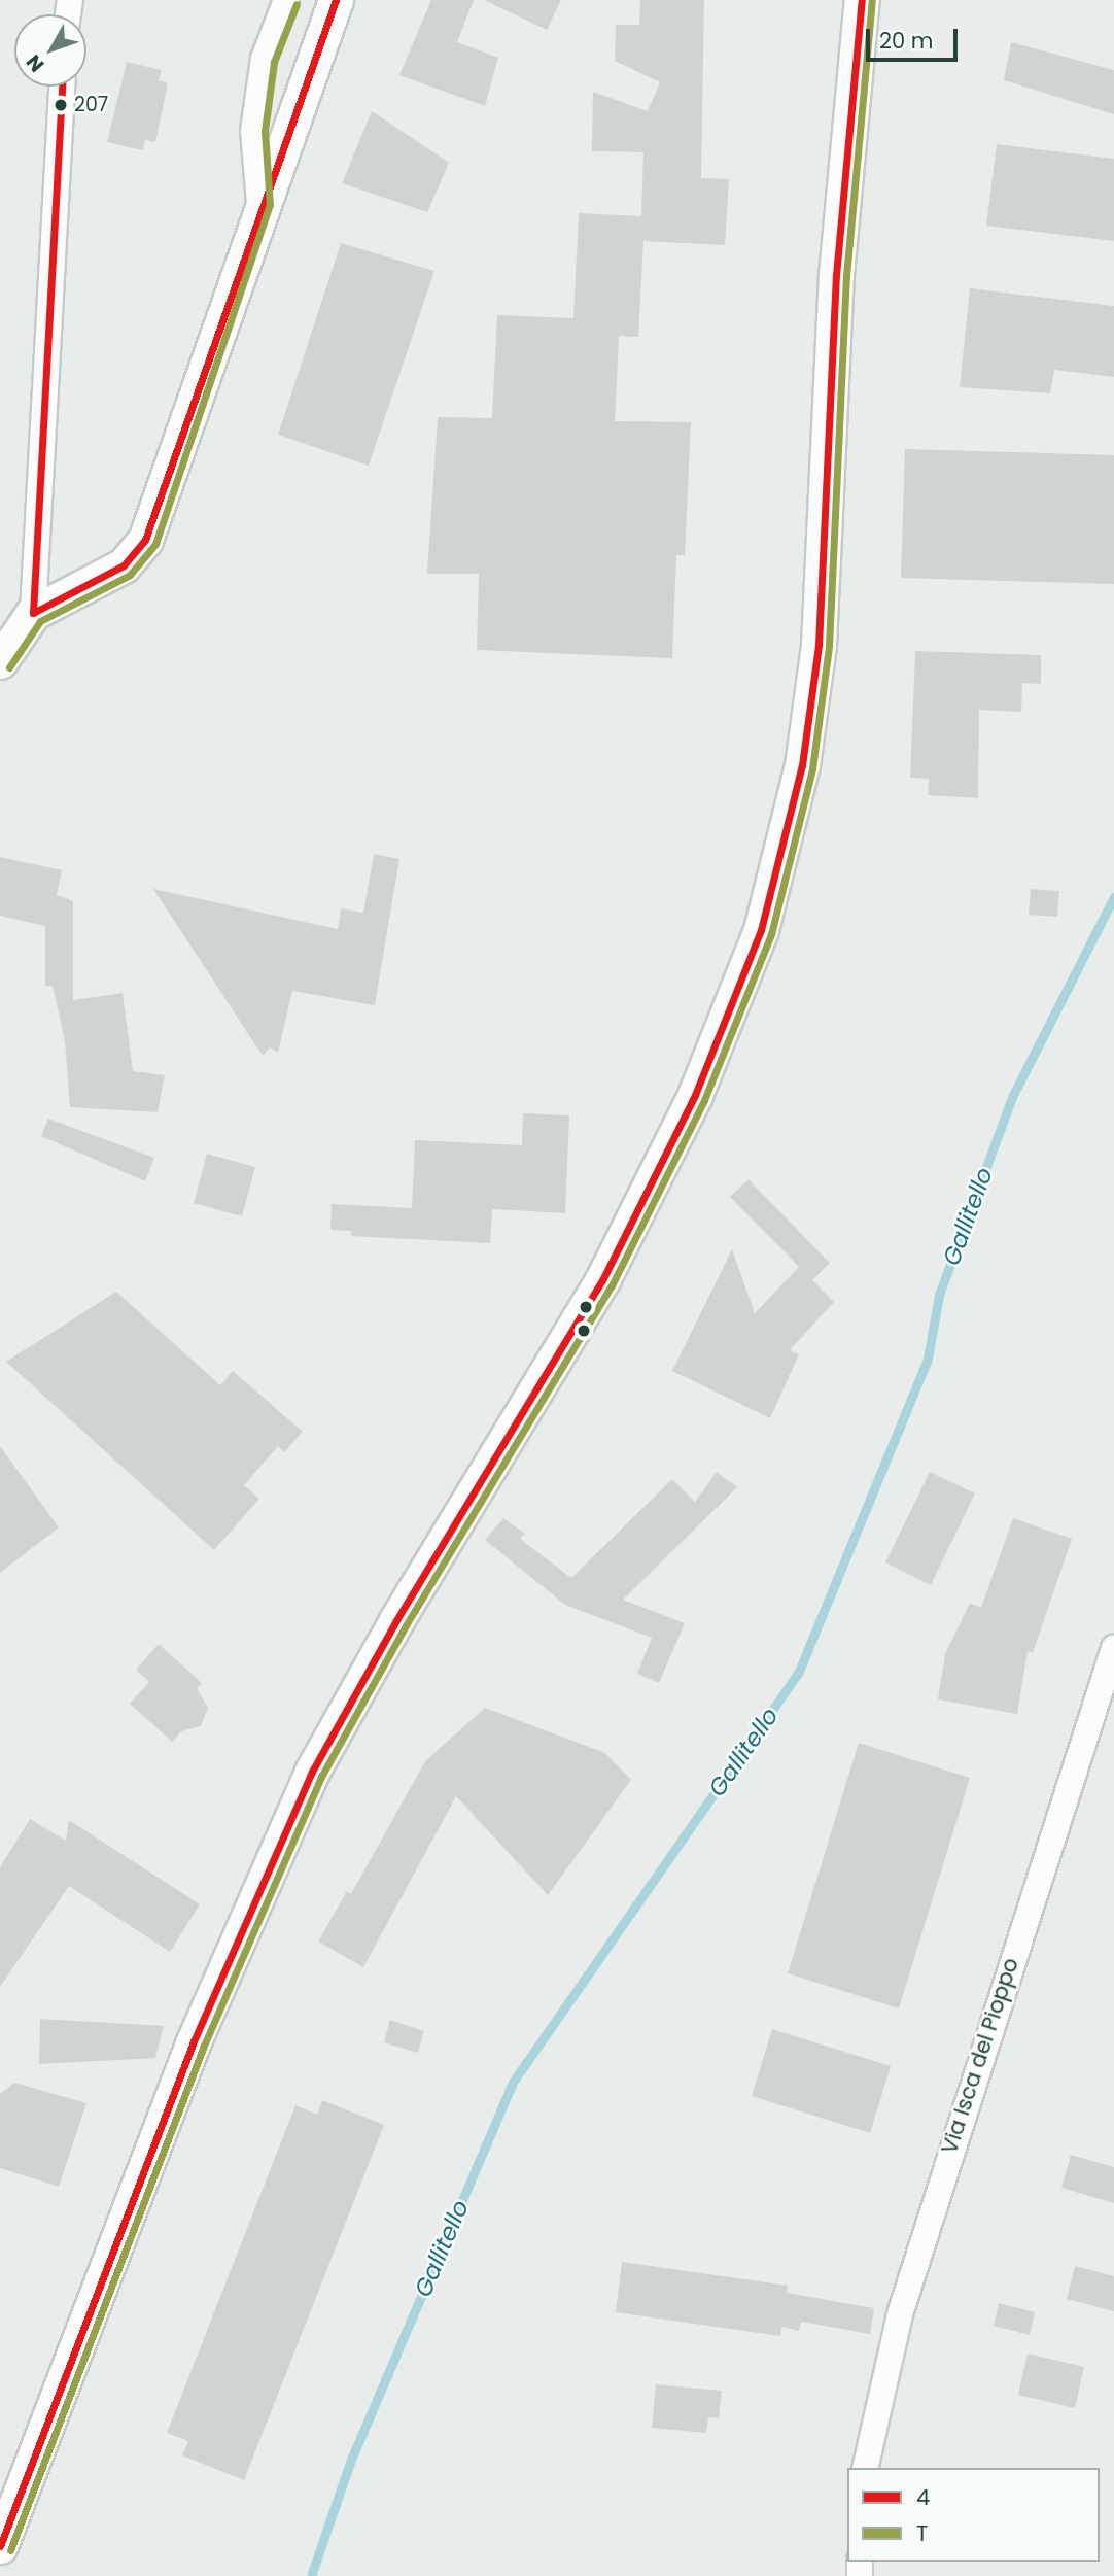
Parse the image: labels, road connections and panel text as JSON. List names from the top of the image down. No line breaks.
{"streets":{"street":["Via Isca del Pioppo"]},"water":["Gallitello"],"places":["207"],"lines":["transit line 4","transit line T"],"legend":["4","T"],"scale_bar":"20 m","north":"bottom left"}
